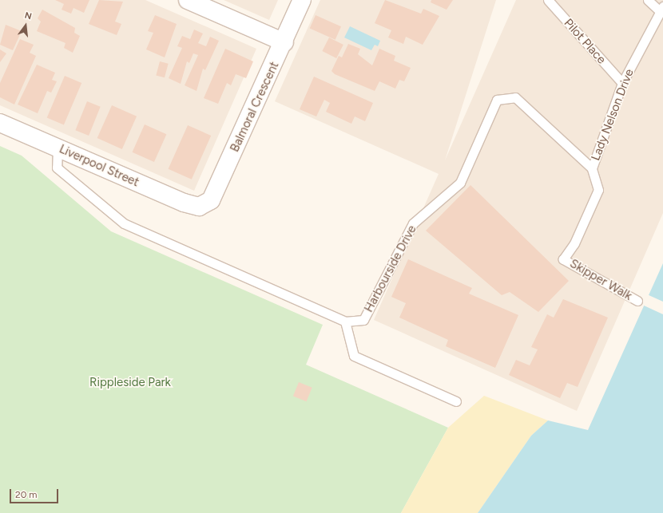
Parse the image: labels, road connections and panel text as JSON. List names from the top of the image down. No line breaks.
{"streets":{"street":["Balmoral Crescent","Liverpool Street"],"lane":["Pilot Place","Lady Nelson Drive","Harbourside Drive","Skipper Walk"]},"crossings":[["Pilot Place","Lady Nelson Drive"],["Balmoral Crescent","Liverpool Street"],["Lady Nelson Drive","Harbourside Drive"],["Lady Nelson Drive","Skipper Walk"]],"parks":["Rippleside Park"],"scale_bar":"20 m","north":"top"}
